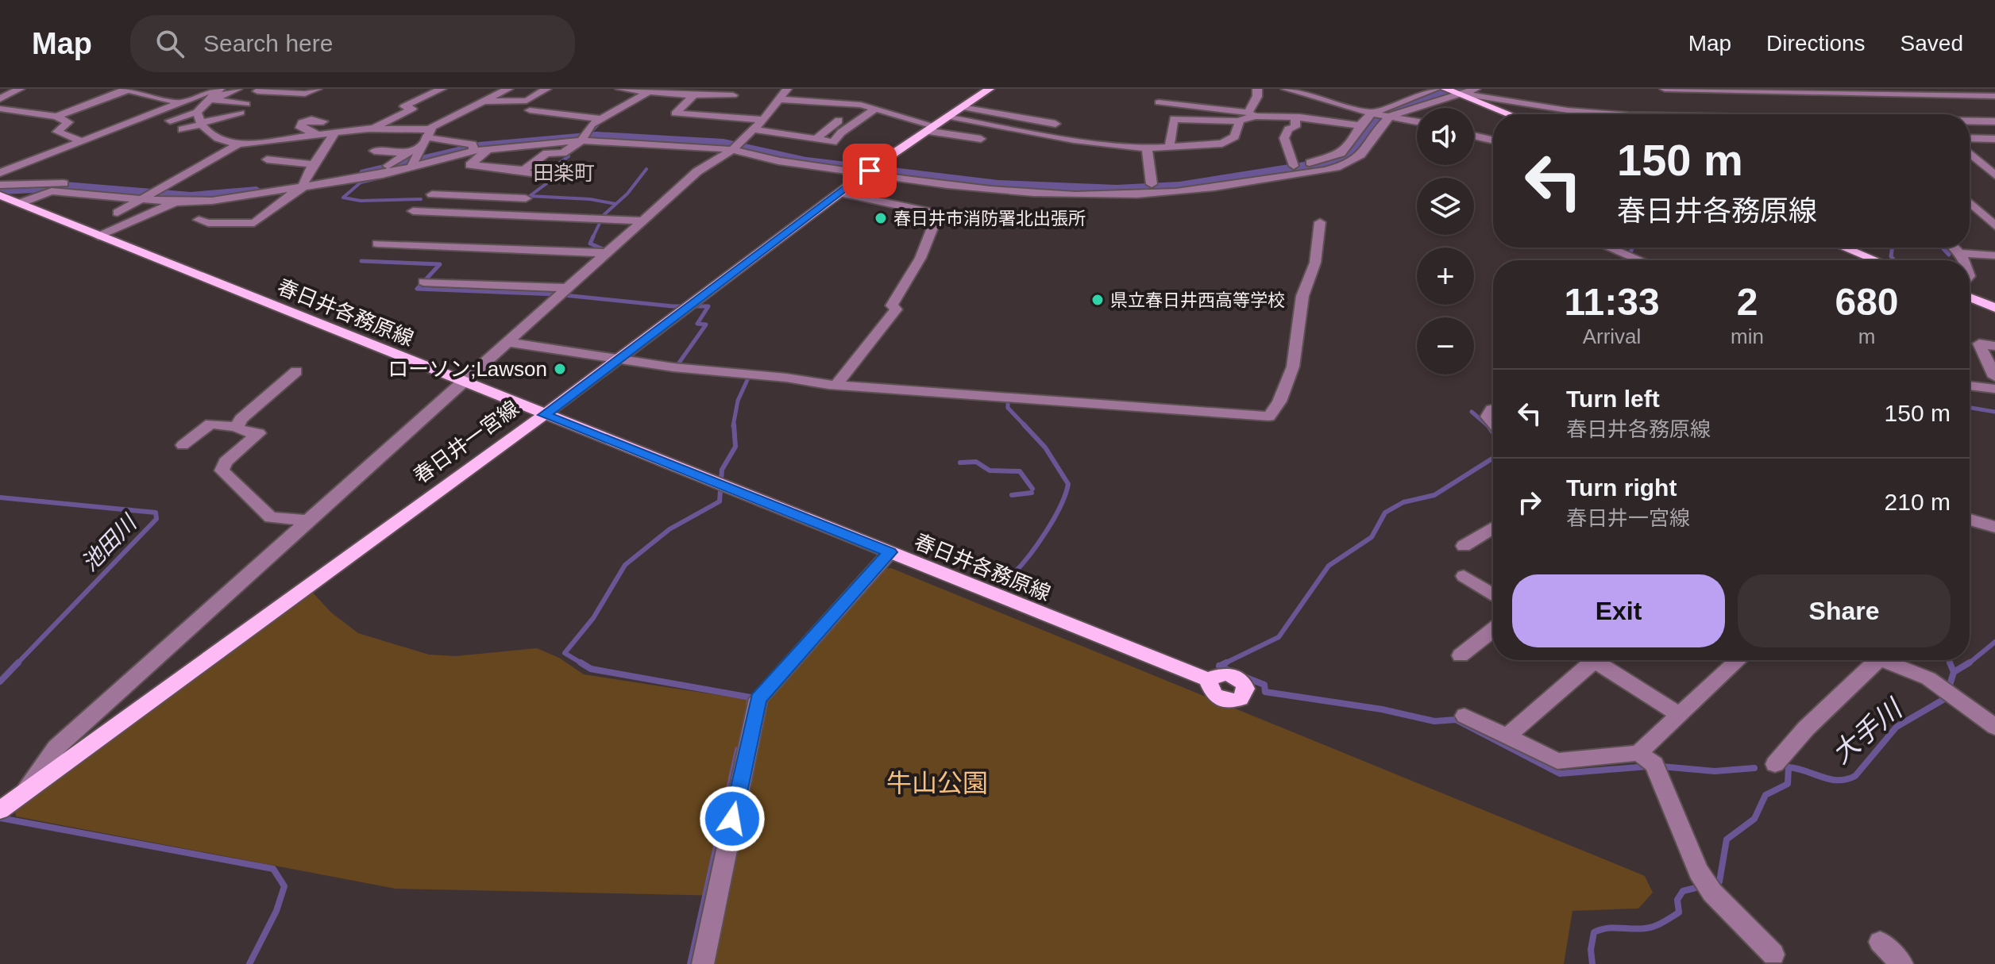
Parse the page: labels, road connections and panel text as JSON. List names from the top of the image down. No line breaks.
{"streets":{"main road":["春日井各務原線","春日井一宮線"]},"crossings":[["春日井各務原線","春日井一宮線"]],"districts":["田楽町"],"water":["池田川","大手川"],"parks":["牛山公園"],"places":["春日井市消防署北出張所","県立春日井西高等学校","ローソン;Lawson"],"page":{"header":"Map","search":"Search here","nav":["Map","Directions","Saved"],"map_buttons":["+","−"],"turn":["150 m","春日井各務原線"],"eta":["11:33","Arrival","2","min","680","m"],"list":[{"name":"Turn left","note":"春日井各務原線","value":"150 m"},{"name":"Turn right","note":"春日井一宮線","value":"210 m"}],"buttons":["Exit","Share"]}}
